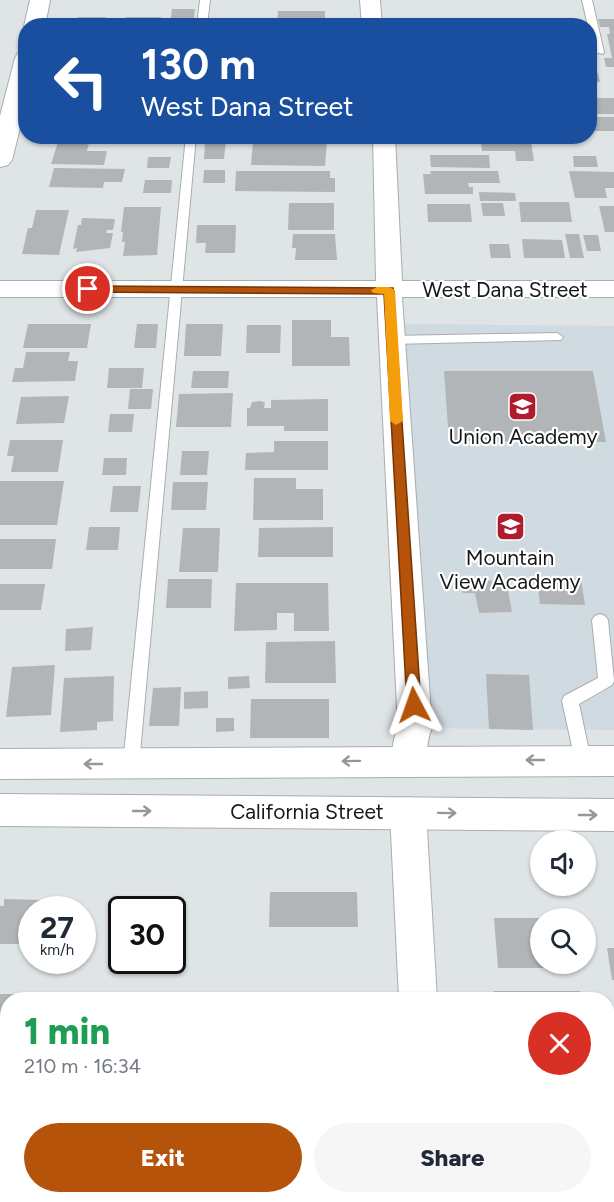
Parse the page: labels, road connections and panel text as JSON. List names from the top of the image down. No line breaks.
{"streets":{"main road":["California Street"],"street":["West Dana Street"]},"places":{"school or university":["Union Academy","Mountain View Academy"]},"page":{"turn":["130 m","West Dana Street"],"speed":"27 km/h","limit":"30","heading":["1 min","210 m · 16:34"],"buttons":["Exit","Share"]}}
